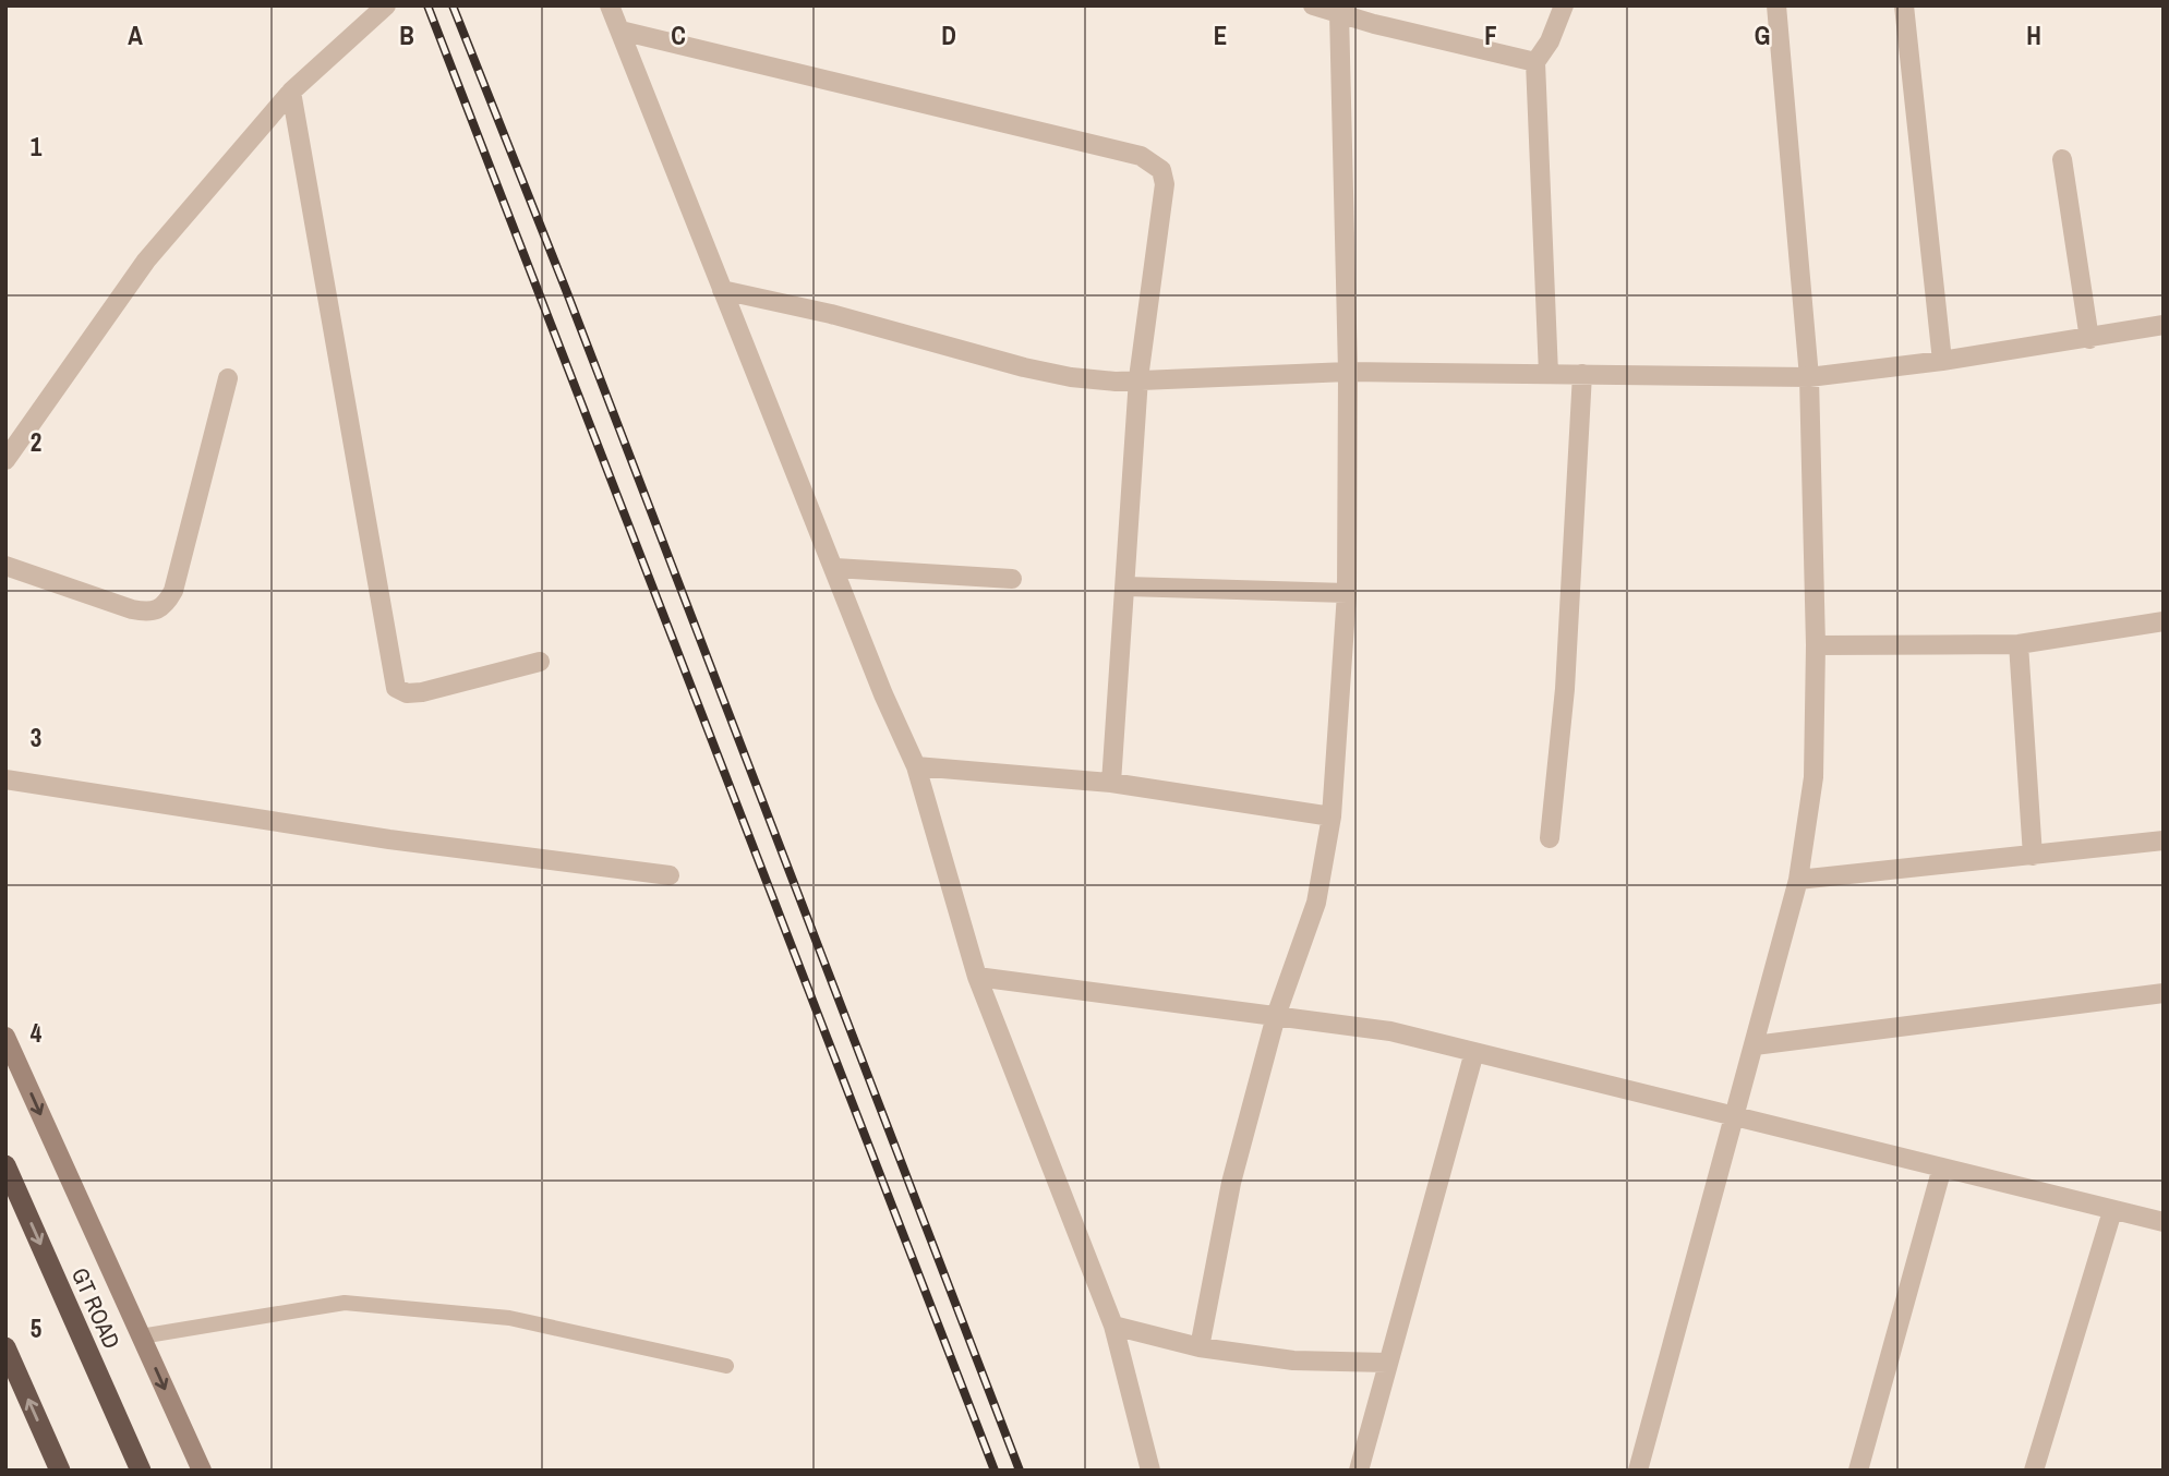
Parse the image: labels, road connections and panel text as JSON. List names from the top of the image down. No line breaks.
{"streets":{"highway":["GT ROAD"]},"grid":{"columns":["A","B","C","D","E","F","G","H"],"rows":["1","2","3","4","5"]}}
